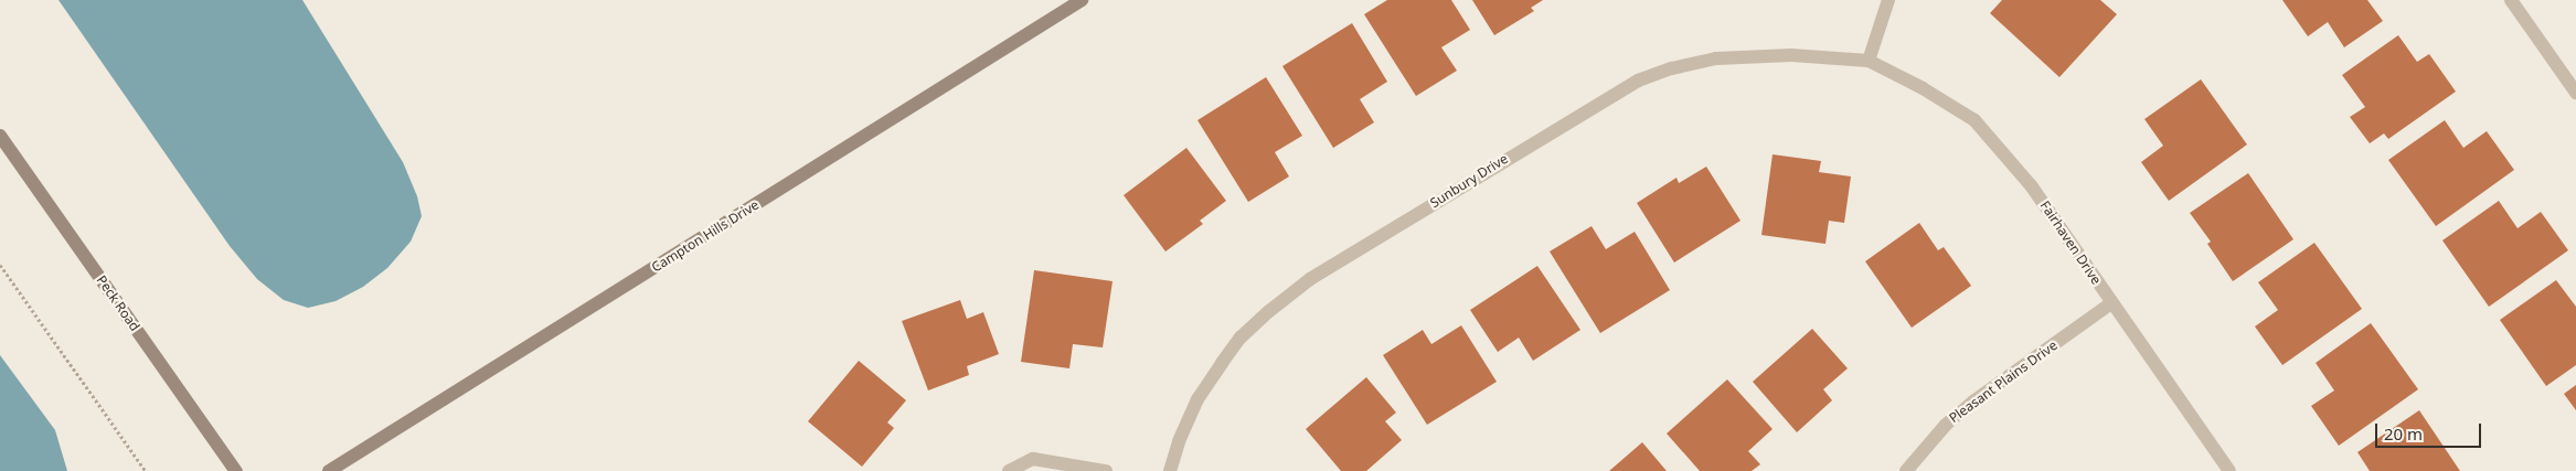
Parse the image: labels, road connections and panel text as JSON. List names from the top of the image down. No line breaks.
{"streets":{"street":["Sunbury Drive","Campton Hills Drive","Fairhaven Drive","Peck Road","Pleasant Plains Drive"]},"crossings":[["Sunbury Drive","Fairhaven Drive"],["Fairhaven Drive","Pleasant Plains Drive"]],"scale_bar":"20 m"}
